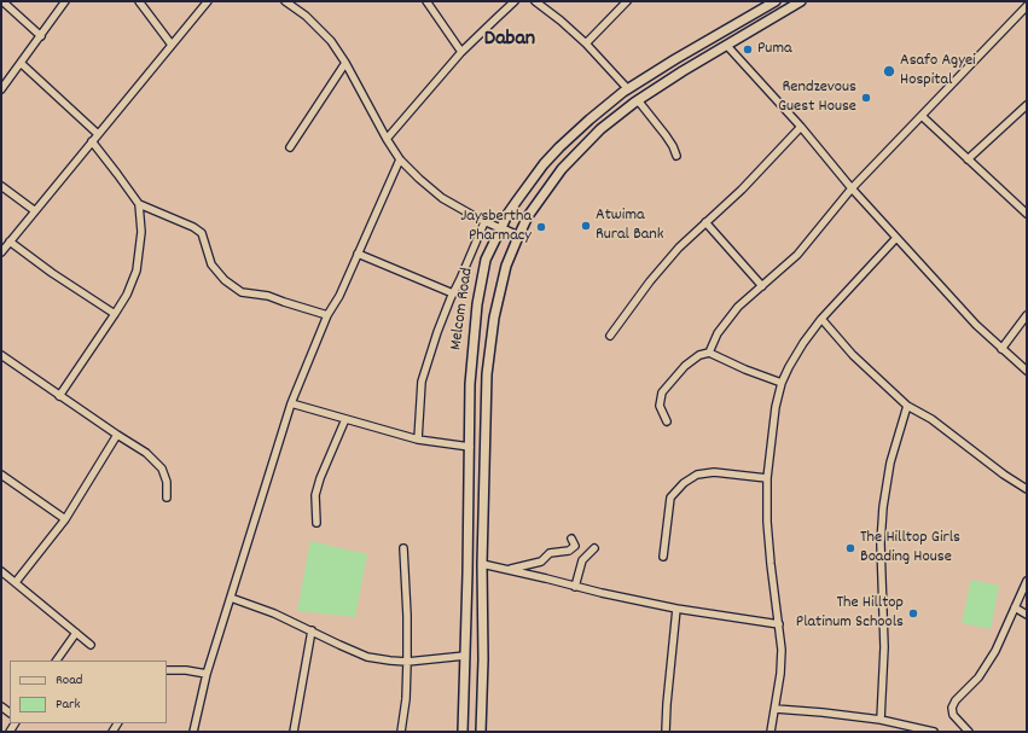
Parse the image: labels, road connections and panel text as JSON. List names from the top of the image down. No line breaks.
{"streets":{"main road":["Melcom Road"]},"districts":["Daban"],"places":["Puma","Asafo Agyei Hospital","Rendzevous Guest House","Atwima Rural Bank","Jaysbertha Pharmacy","The Hilltop Girls Boading House","The Hilltop Platinum Schools"],"legend":["Road","Park"]}
